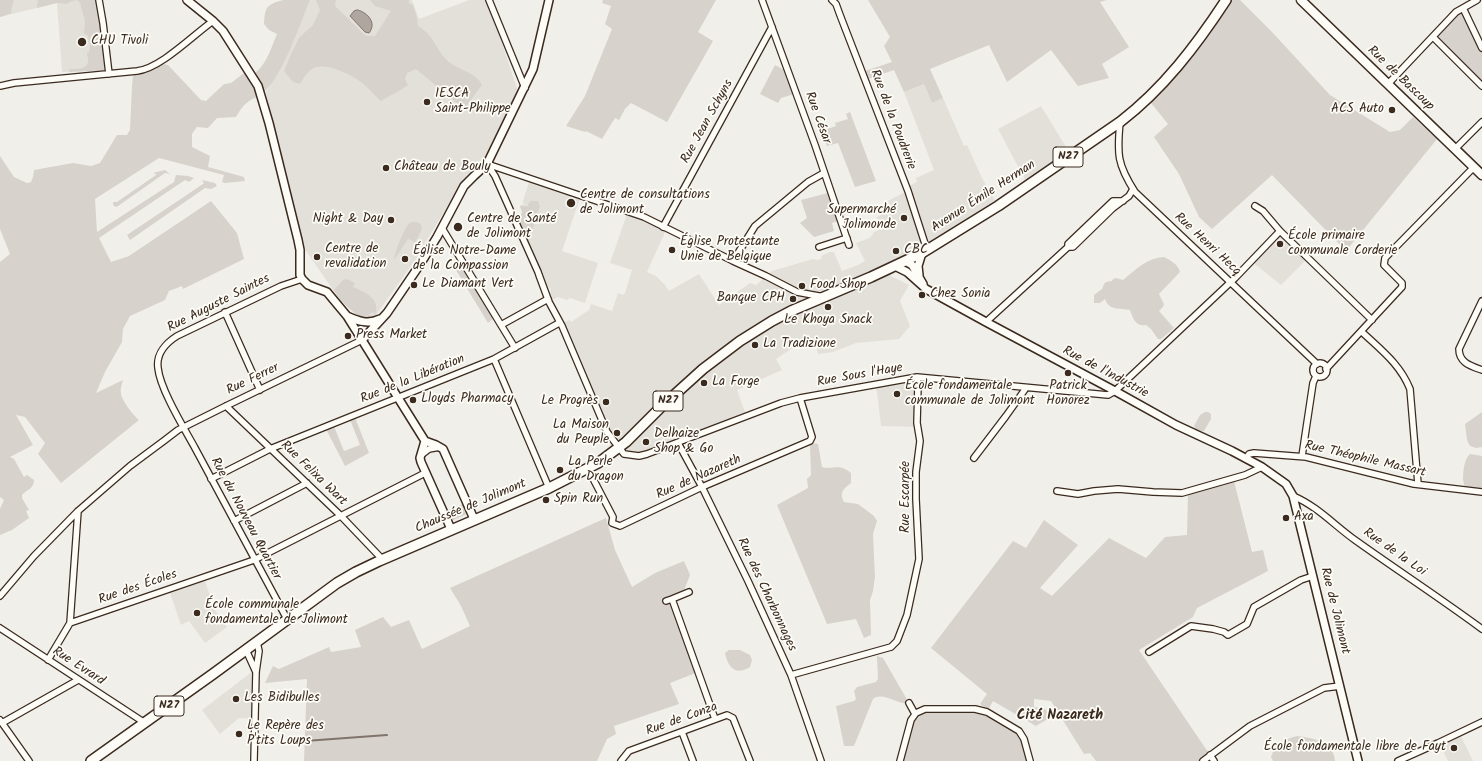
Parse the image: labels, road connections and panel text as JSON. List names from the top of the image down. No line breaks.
{"streets":{"main road":["Rue de Bascoup","N27","Avenue Émile Herman","Chaussée de Jolimont"],"street":["Rue César","Rue de la Poudrerie","Rue Jean Schyns","Rue Henri Hecq","Rue Auguste Saintes","Rue de l'Industrie","Rue Sous l'Haye","Rue Ferrer","Rue de la Libération","Rue Théophile Massart","Rue Felixa Wart","Rue de Nazareth","Rue Escarpée","Rue du Nouveau Quartier","Rue de la Loi","Rue des Écoles","Rue des Charbonnages","Rue de Jolimont","Rue Evrard","Rue de Conza"]},"crossings":[["Rue César","Rue Jean Schyns"],["Rue de la Poudrerie","Avenue Émile Herman"],["N27","Avenue Émile Herman"],["N27","Rue de l'Industrie"],["N27","Chaussée de Jolimont"],["Avenue Émile Herman","Rue Henri Hecq"],["Rue Auguste Saintes","Rue Ferrer"],["Rue Auguste Saintes","Rue du Nouveau Quartier"],["Rue de l'Industrie","Rue Sous l'Haye"],["Rue de l'Industrie","Rue Théophile Massart"],["Rue de l'Industrie","Chaussée de Jolimont"],["Rue de l'Industrie","Rue de Jolimont"],["Rue Sous l'Haye","Rue de Nazareth"],["Rue Sous l'Haye","Rue Escarpée"],["Rue Sous l'Haye","Chaussée de Jolimont"],["Rue Sous l'Haye","Rue des Charbonnages"],["Rue Ferrer","Rue Felixa Wart"],["Rue Ferrer","Rue du Nouveau Quartier"],["Rue de la Libération","Rue Felixa Wart"],["Rue de la Libération","Rue du Nouveau Quartier"],["Rue Felixa Wart","Chaussée de Jolimont"],["Rue Felixa Wart","Rue des Écoles"],["Rue de Nazareth","Chaussée de Jolimont"],["Rue de Nazareth","Rue des Charbonnages"],["Rue Escarpée","Rue des Charbonnages"],["Chaussée de Jolimont","Rue du Nouveau Quartier"],["Chaussée de Jolimont","Rue Evrard"],["Rue du Nouveau Quartier","Rue des Écoles"],["Rue de la Loi","Rue de Jolimont"]],"districts":["Cité Nazareth"],"places":["CHU Tivoli","IESCA Saint-Philippe","ACS Auto","Château de Bouly","Centre de consultations de Jolimont","Supermarché Jolimonde","Night & Day","Centre de Santé de Jolimont","École primaire communale Corderie","Église Protestante Unie de Belgique","CBC","Centre de revalidation","Église Notre-Dame de la Compassion","Le Diamant Vert","Food Shop","Chez Sonia","Banque CPH","Le Khoya Snack","Press Market","La Tradizione","Patrick Honorez","La Forge","École fondamentale communale de Jolimont","Lloyds Pharmacy","Le Progrès","La Maison du Peuple","Delhaize Shop & Go","La Perle du Dragon","Spin Run","Axa","École communale fondamentale de Jolimont","Les Bidibulles","Le Repère des P'tits Loups","École fondamentale libre de Fayt"]}
